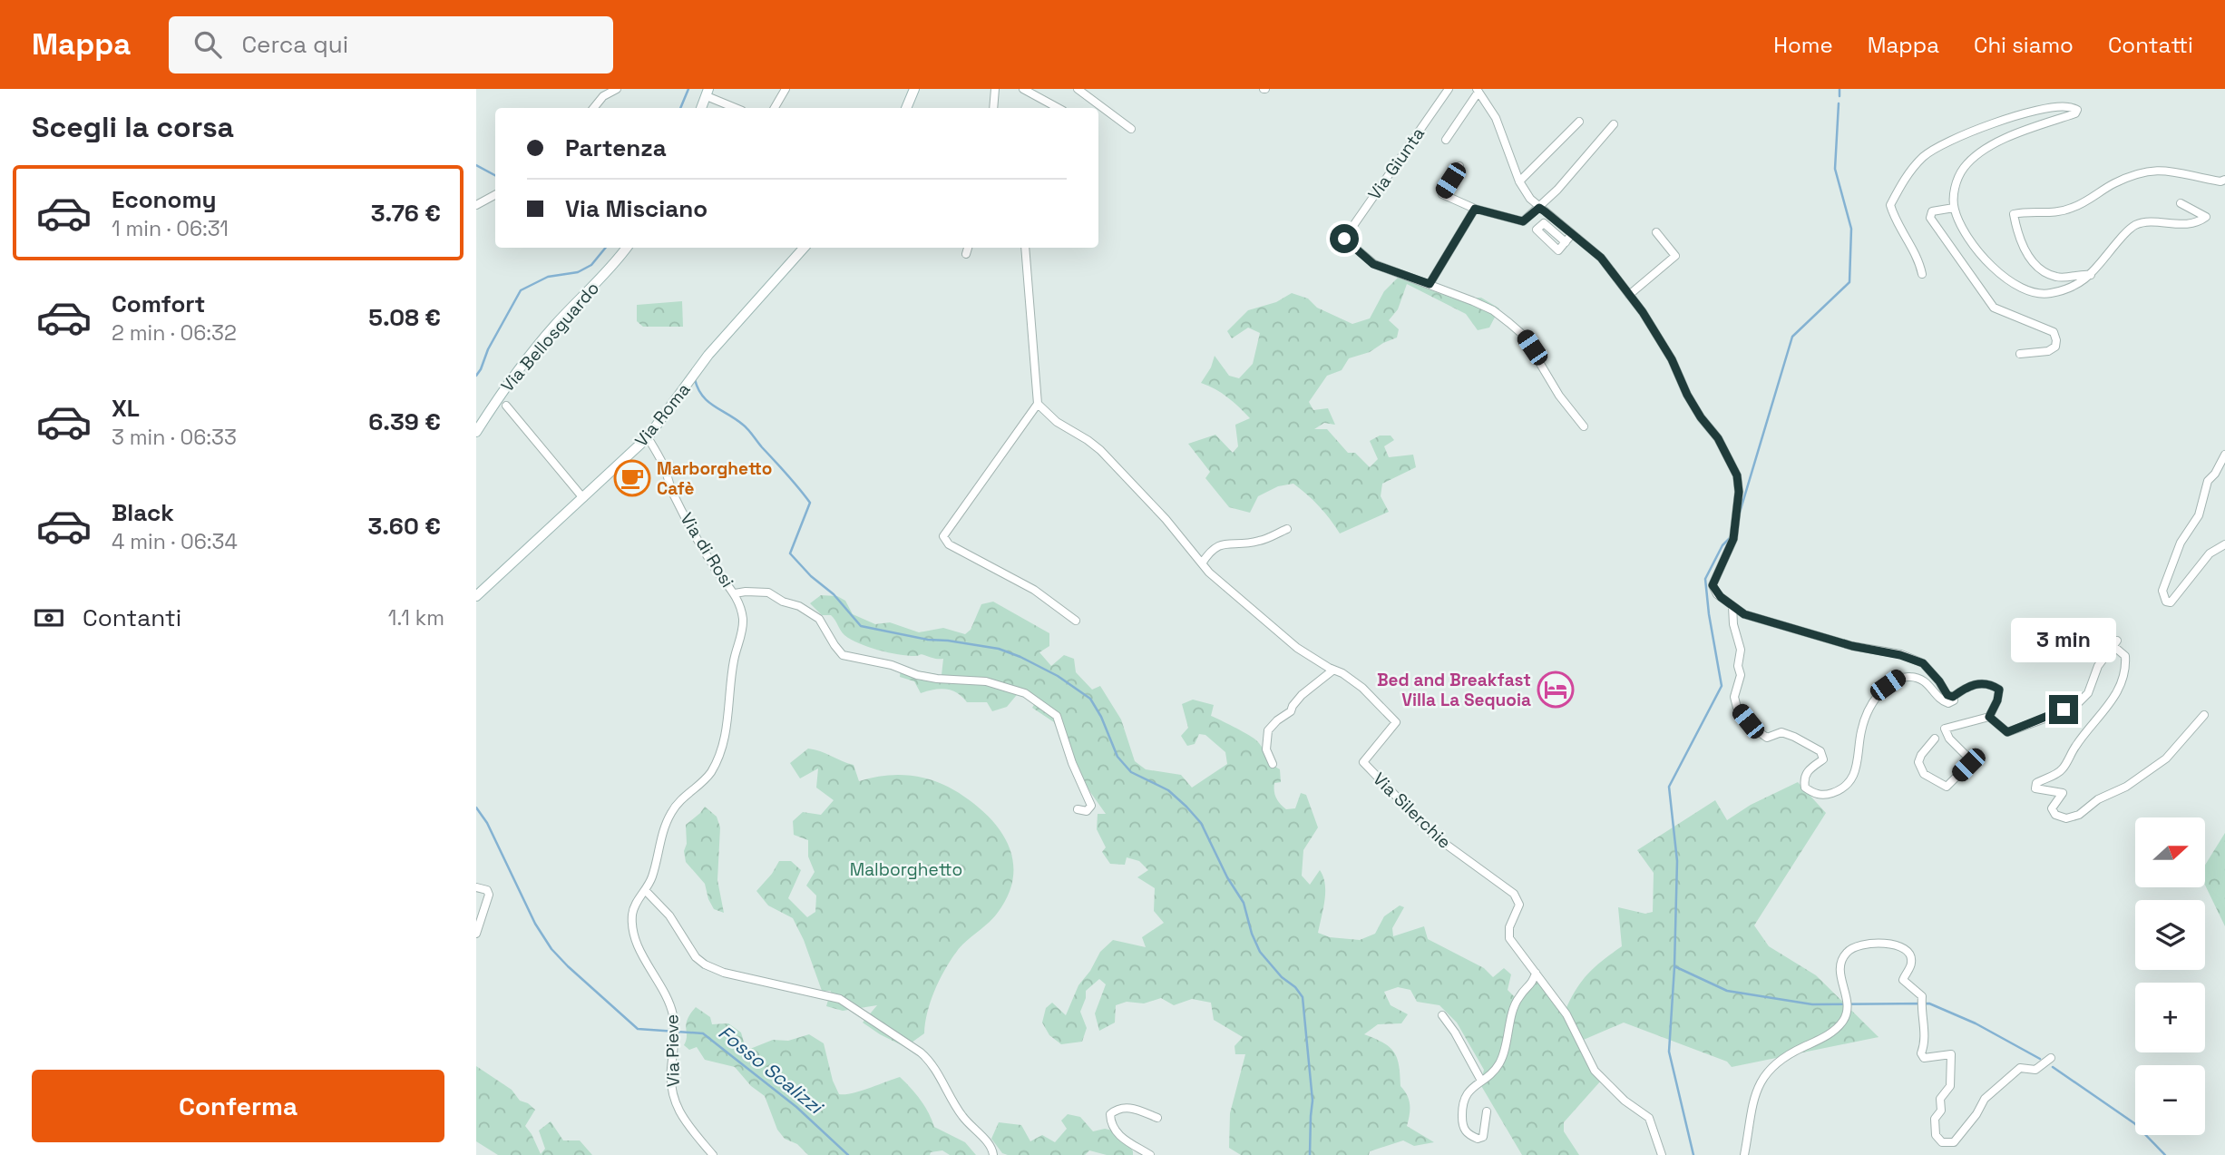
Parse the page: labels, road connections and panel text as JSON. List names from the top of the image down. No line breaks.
{"streets":{"street":["Via Giunta","Via Bellosguardo","Via Roma","Via di Rosi","Via Silerchie","Via Pieve"]},"crossings":[["Via Roma","Via di Rosi"],["Via di Rosi","Via Pieve"]],"water":["Fosso Scalizzi"],"parks":["Malborghetto"],"places":{"cafe":["Marborghetto Cafè"],"hotel":["Bed and Breakfast Villa La Sequoia"]},"north":"right","page":{"header":"Mappa","search":"Cerca qui","nav":["Home","Mappa","Chi siamo","Contatti"],"heading":"Scegli la corsa","banner":["Partenza","Via Misciano"],"list":[{"name":"Economy","note":"1 min · 06:31","value":"3.76 €"},{"name":"Comfort","note":"2 min · 06:32","value":"5.08 €"},{"name":"XL","note":"3 min · 06:33","value":"6.39 €"},{"name":"Black","note":"4 min · 06:34","value":"3.60 €"}],"pay":["Contanti","1.1 km"],"bubble":"3 min","map_buttons":["+","−"],"buttons":"Conferma"}}
